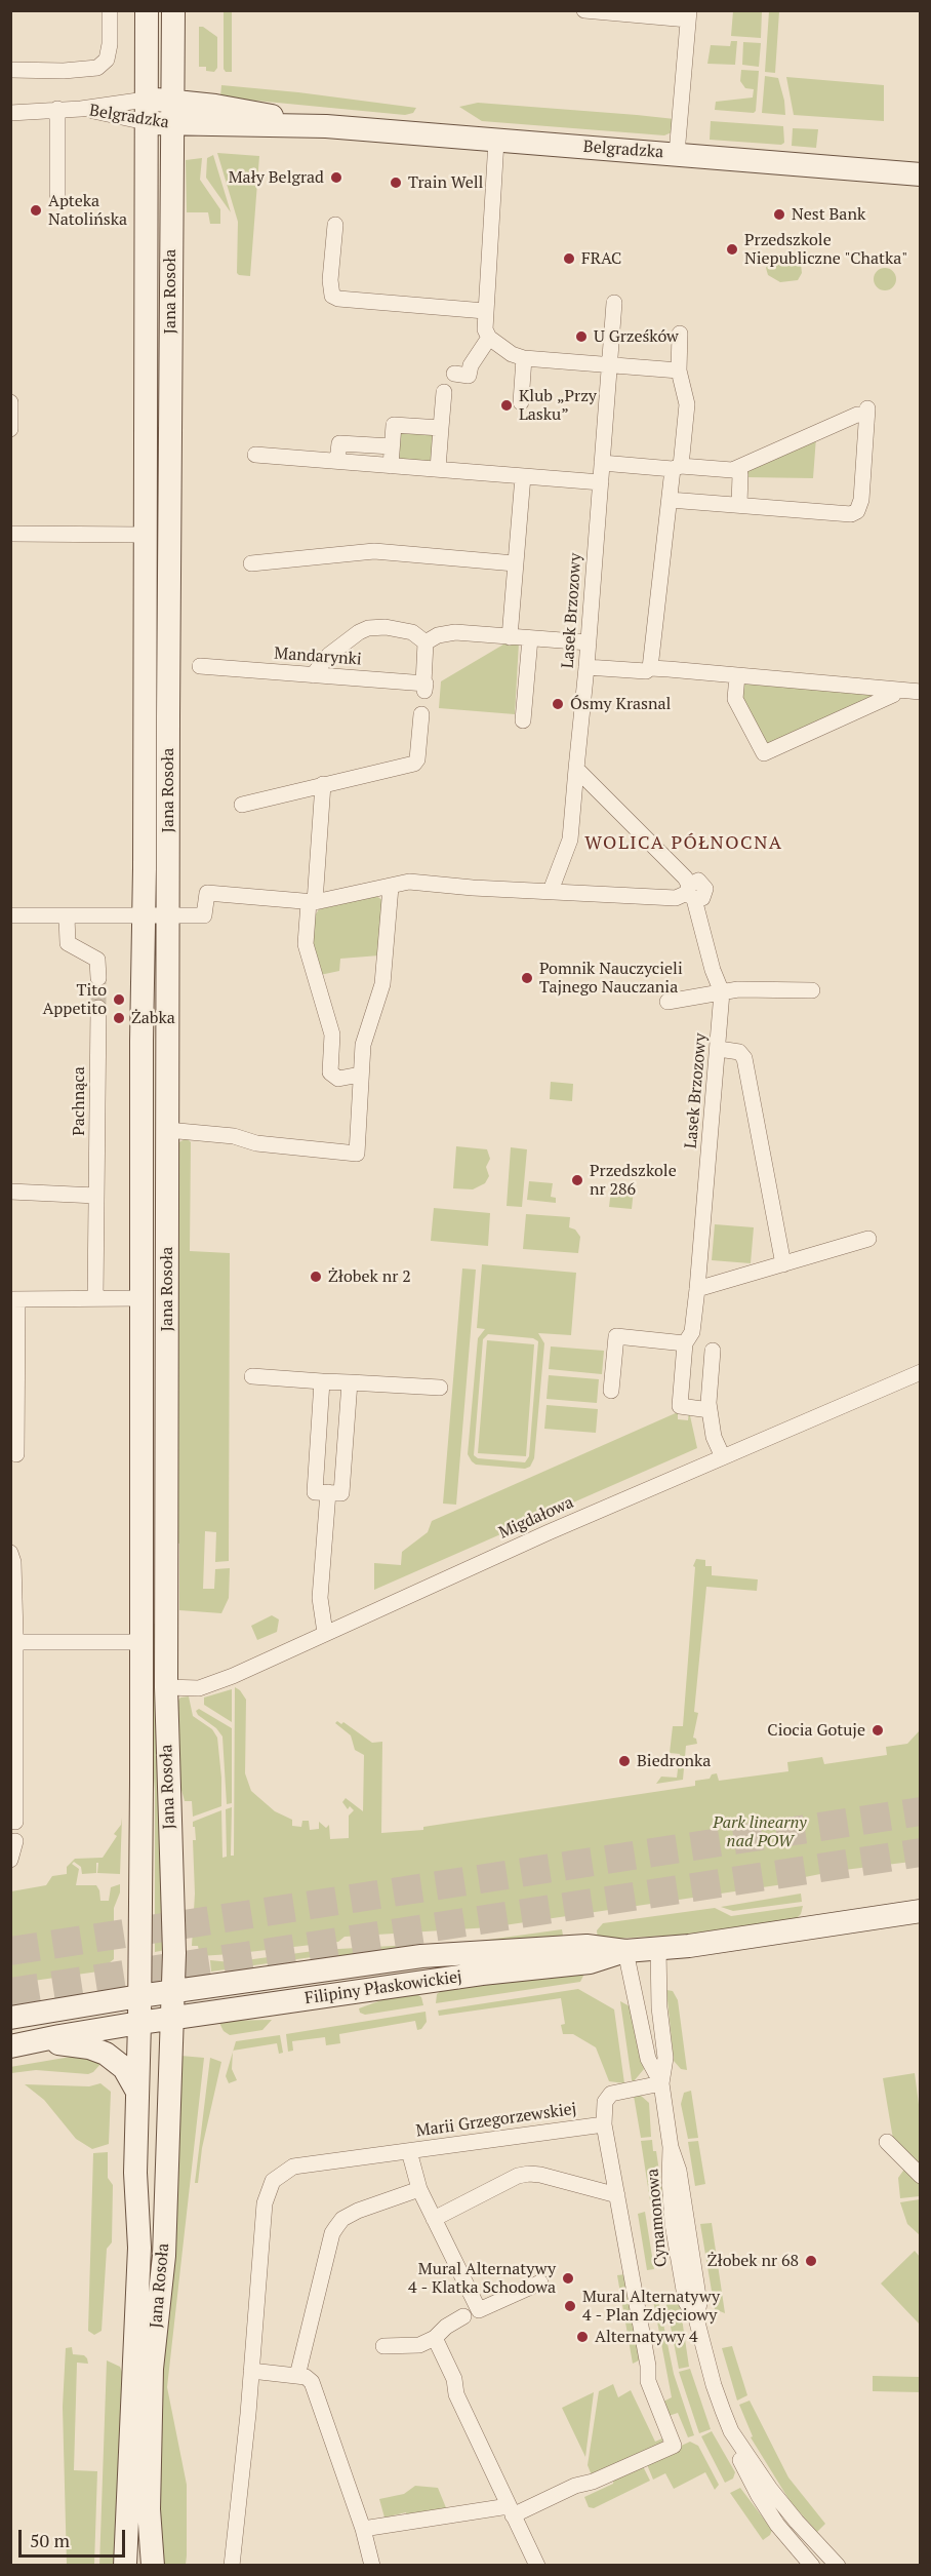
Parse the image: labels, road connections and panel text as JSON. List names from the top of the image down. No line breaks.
{"streets":{"street":["Belgradzka","Jana Rosoła","Lasek Brzozowy","Mandarynki","Pachnąca","Migdałowa","Filipiny Płaskowickiej","Marii Grzegorzewskiej","Cynamonowa"]},"crossings":[["Belgradzka","Jana Rosoła"],["Jana Rosoła","Migdałowa"],["Jana Rosoła","Filipiny Płaskowickiej"],["Filipiny Płaskowickiej","Cynamonowa"]],"districts":["WOLICA PÓŁNOCNA"],"parks":["Park linearny nad POW"],"places":["Mały Belgrad","Train Well","Apteka Natolińska","Nest Bank","Przedszkole Niepubliczne \"Chatka\"","FRAC","U Grześków","Klub „Przy Lasku”","Ósmy Krasnal","Pomnik Nauczycieli Tajnego Nauczania","Tito Appetito","Żabka","Przedszkole nr 286","Żłobek nr 2","Ciocia Gotuje","Biedronka","Żłobek nr 68","Mural Alternatywy 4 - Klatka Schodowa","Mural Alternatywy 4 - Plan Zdjęciowy","Alternatywy 4"],"scale_bar":"50 m"}
